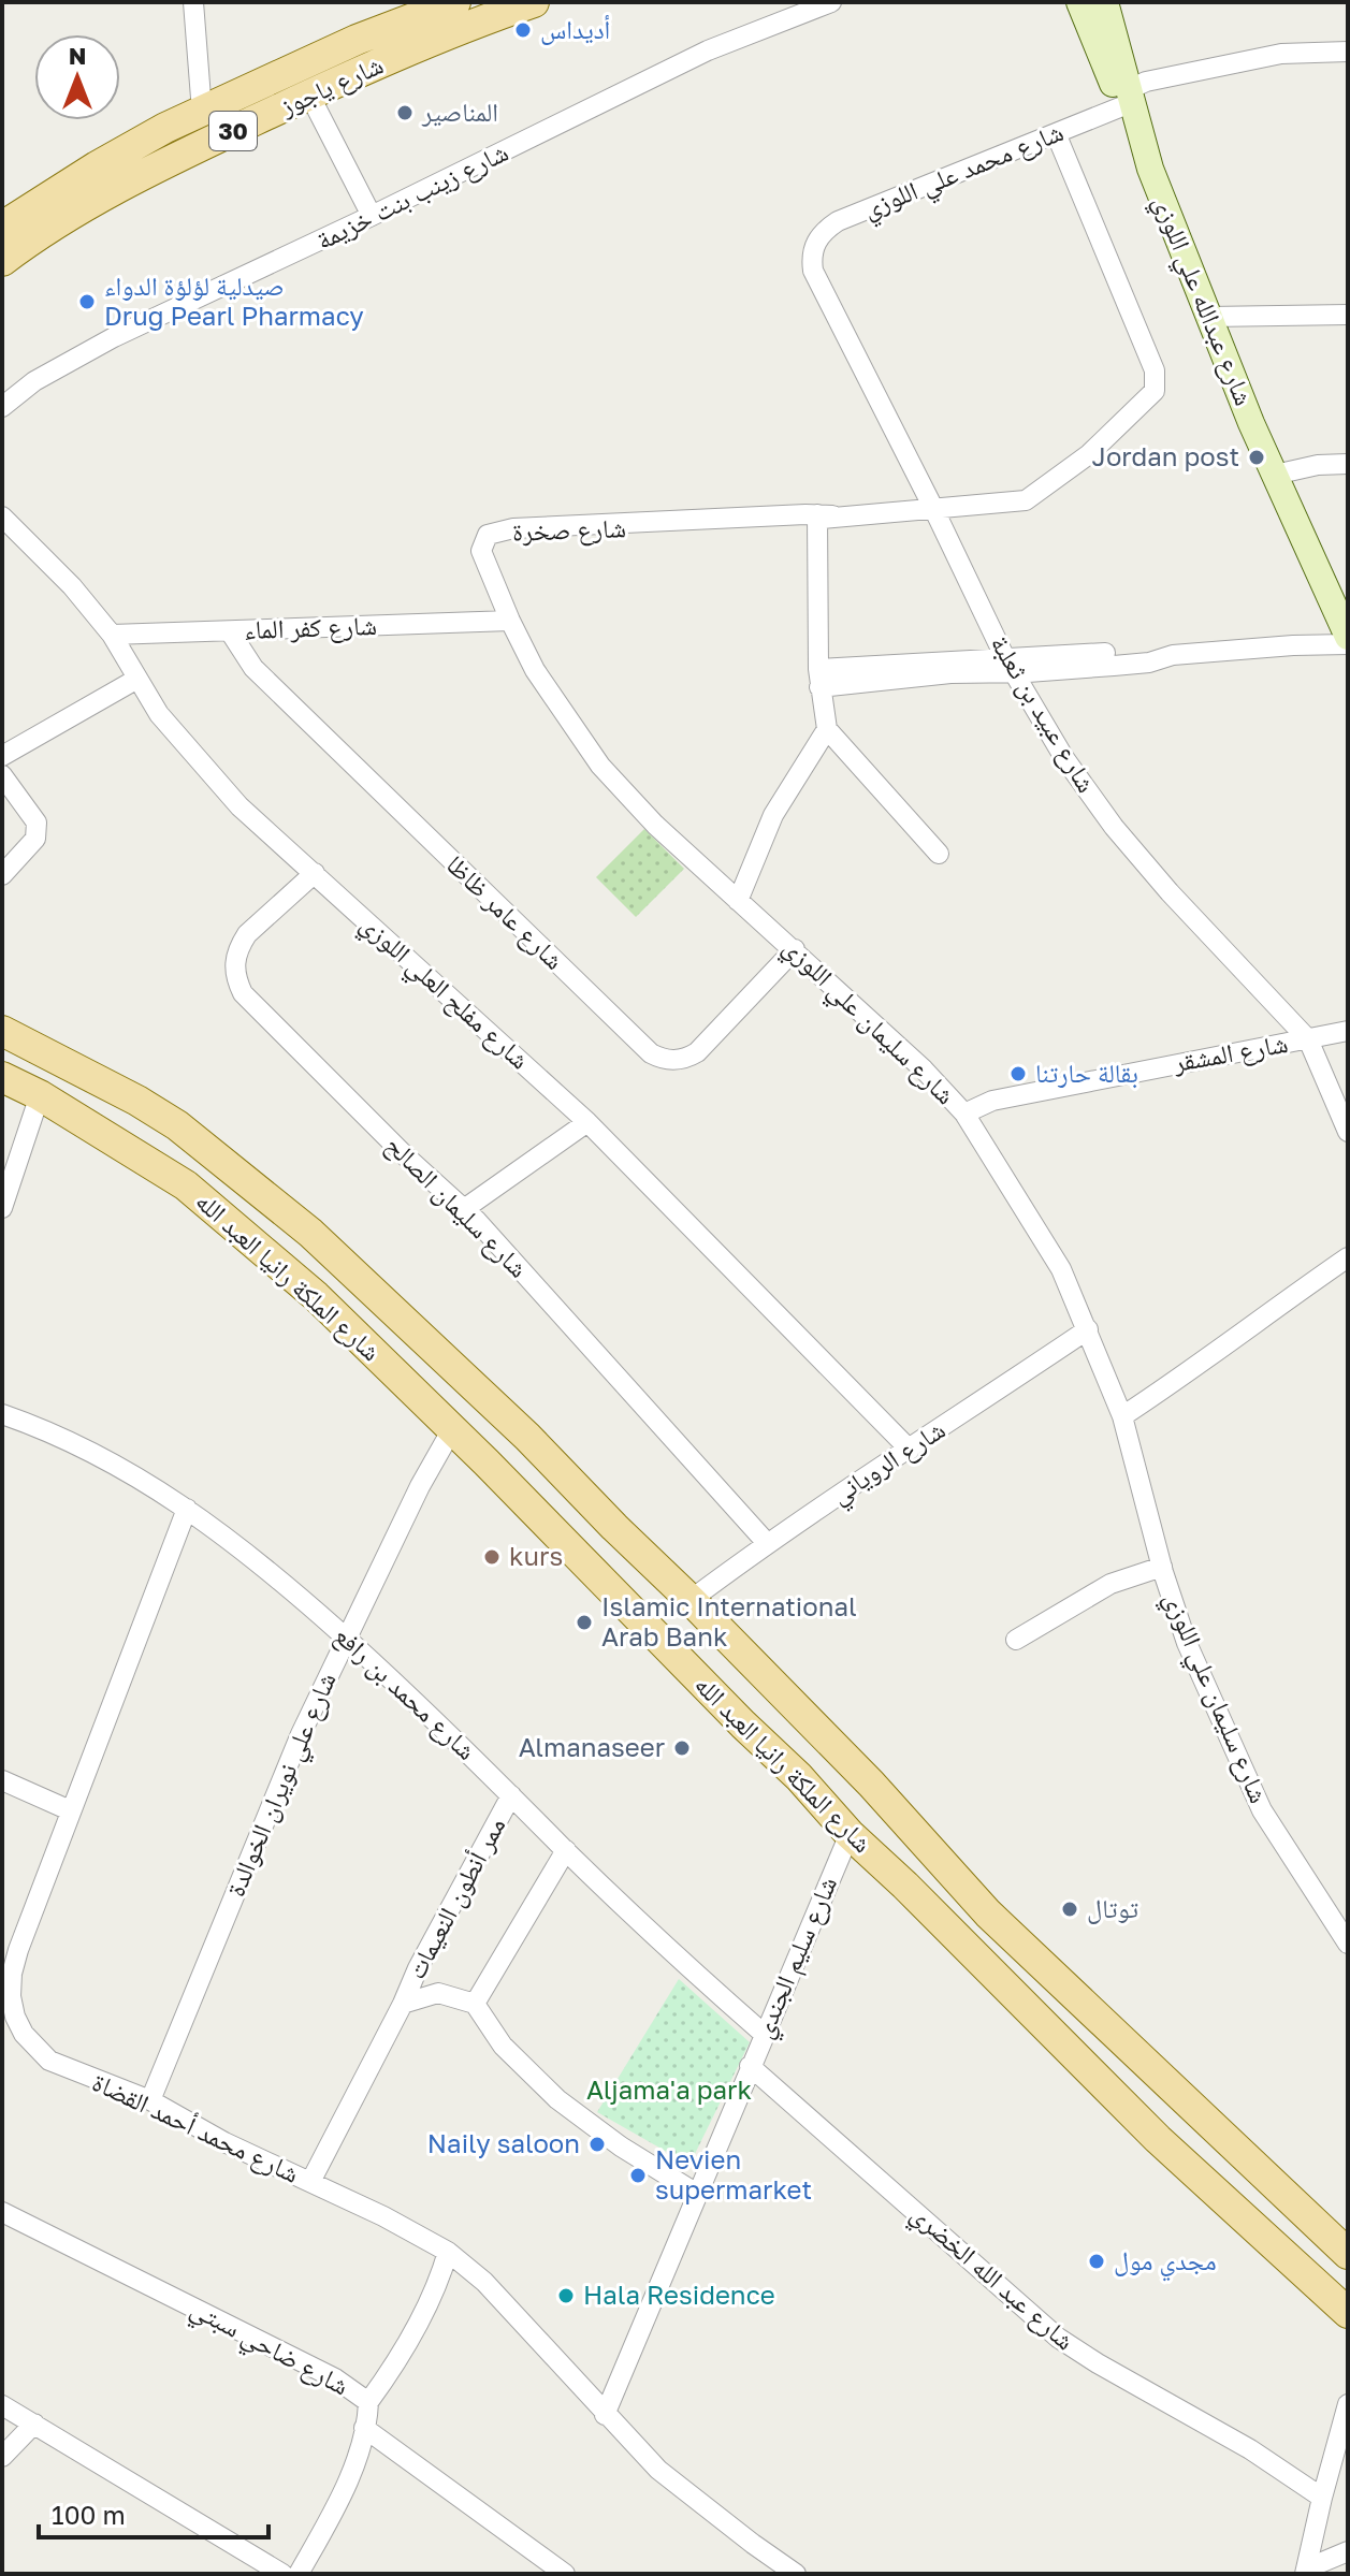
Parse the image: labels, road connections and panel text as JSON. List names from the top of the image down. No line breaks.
{"streets":{"main road":["شارع ياجوز","30","شارع الملكة رانيا العبد الله"],"street":["شارع محمد علي اللوزي","شارع زينب بنت خزيمة","شارع عبدالله علي اللوزي","شارع صخرة","شارع كفر الماء","شارع عبيد بن ثعلبة","شارع عامر ظاظا","شارع مفلح العلي اللوزي","شارع سليمان علي اللوزي","شارع المشقر","شارع سليمان الصالح","شارع الروياني","شارع محمد بن رافع","شارع علي نويران الخوالدة","ممر أنطون النعيمات","شارع سليم الجندي","شارع محمد أحمد القضاة","شارع عبد الله الخضري","شارع ضاحي سبتي"]},"crossings":[["شارع محمد علي اللوزي","شارع عبدالله علي اللوزي"],["شارع محمد علي اللوزي","شارع صخرة"],["شارع محمد علي اللوزي","شارع عبيد بن ثعلبة"],["شارع صخرة","شارع عبيد بن ثعلبة"],["شارع صخرة","شارع سليمان علي اللوزي"],["شارع كفر الماء","شارع عامر ظاظا"],["شارع كفر الماء","شارع مفلح العلي اللوزي"],["شارع كفر الماء","شارع سليمان علي اللوزي"],["شارع عبيد بن ثعلبة","شارع المشقر"],["شارع عامر ظاظا","شارع سليمان علي اللوزي"],["شارع مفلح العلي اللوزي","شارع سليمان الصالح"],["شارع مفلح العلي اللوزي","شارع الروياني"],["شارع سليمان علي اللوزي","شارع المشقر"],["شارع سليمان علي اللوزي","شارع الروياني"],["شارع سليمان الصالح","شارع الروياني"],["شارع الملكة رانيا العبد الله","شارع الروياني"],["شارع الملكة رانيا العبد الله","شارع علي نويران الخوالدة"],["شارع الملكة رانيا العبد الله","شارع سليم الجندي"],["شارع محمد بن رافع","شارع علي نويران الخوالدة"],["شارع محمد بن رافع","ممر أنطون النعيمات"],["شارع محمد بن رافع","شارع سليم الجندي"],["شارع محمد بن رافع","شارع محمد أحمد القضاة"],["شارع علي نويران الخوالدة","شارع محمد أحمد القضاة"],["ممر أنطون النعيمات","شارع محمد أحمد القضاة"],["شارع سليم الجندي","شارع محمد أحمد القضاة"],["شارع سليم الجندي","شارع عبد الله الخضري"]],"parks":["Aljama'a park"],"places":["أديداس","المناصير","صيدلية لؤلؤة الدواء Drug Pearl Pharmacy","Jordan post","بقالة حارتنا","kurs","Islamic International Arab Bank","Almanaseer","توتال","Naily saloon","Nevien supermarket","مجدي مول","Hala Residence"],"scale_bar":"100 m","north":"top"}
